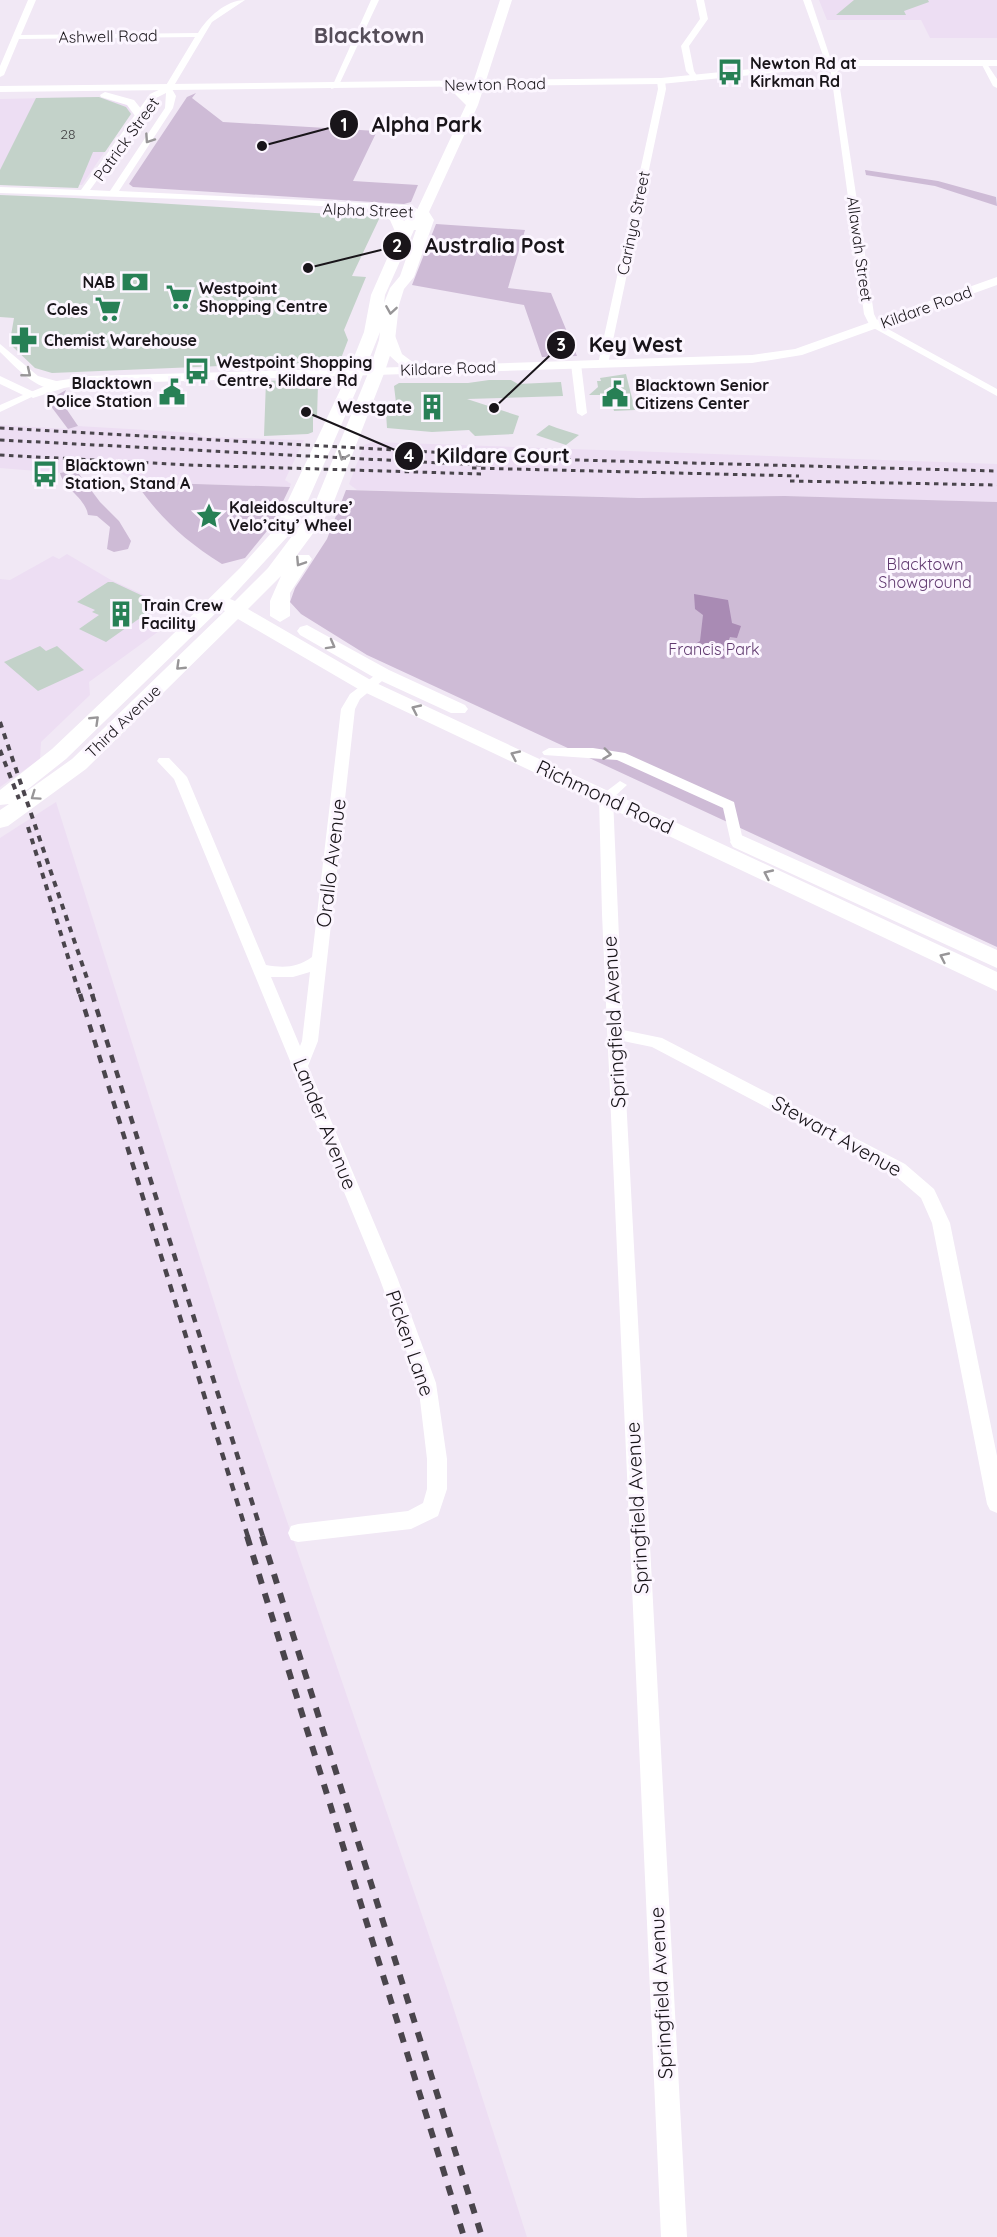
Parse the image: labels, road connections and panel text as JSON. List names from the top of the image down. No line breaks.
{"streets":{"main road":["Newton Road","Third Avenue","Richmond Road"],"street":["Ashwell Road","Patrick Street","Alpha Street","Carinya Street","Allawah Street","Kildare Road","Orallo Avenue","Springfield Avenue","Lander Avenue","Stewart Avenue","Picken Lane"]},"crossings":[["Ashwell Road","Patrick Street"],["Newton Road","Patrick Street"],["Newton Road","Carinya Street"],["Newton Road","Allawah Street"],["Patrick Street","Alpha Street"],["Alpha Street","Third Avenue"],["Carinya Street","Kildare Road"],["Allawah Street","Kildare Road"],["Kildare Road","Third Avenue"],["Third Avenue","Richmond Road"],["Richmond Road","Orallo Avenue"],["Richmond Road","Springfield Avenue"],["Orallo Avenue","Lander Avenue"],["Springfield Avenue","Stewart Avenue"],["Lander Avenue","Picken Lane"]],"districts":["Blacktown"],"parks":["Blacktown Showground","Francis Park"],"places":{"bus stop":["Newton Rd at Kirkman Rd","Westpoint Shopping Centre, Kildare Rd","Blacktown Station, Stand A"],"other":["Alpha Park","Australia Post","Key West","Kildare Court"],"bank":["NAB"],"supermarket":["Westpoint Shopping Centre","Coles"],"pharmacy":["Chemist Warehouse"],"public building":["Blacktown Police Station","Blacktown Senior Citizens Center"],"building":["Westgate","Train Crew Facility"],"place":["Kaleidosculture’ Velo’city’ Wheel"]},"house_numbers":["28"]}
